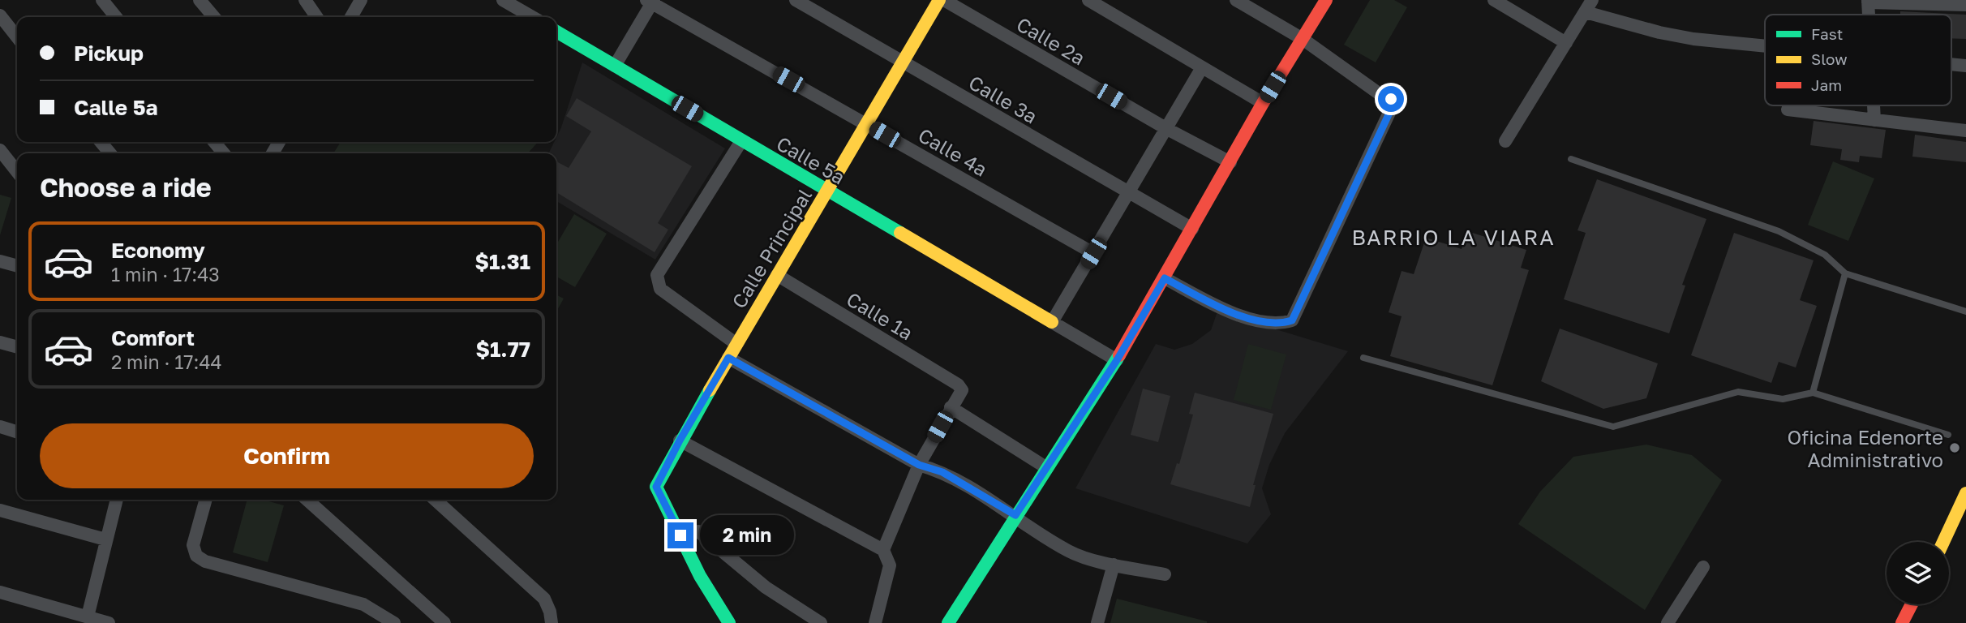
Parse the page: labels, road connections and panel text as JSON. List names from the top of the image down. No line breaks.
{"streets":{"street":["Calle 2ª","Calle 3ª","Calle 4ª","Calle 5ª","Calle Principal","Calle 1ª"]},"crossings":[["Calle 3ª","Calle Principal"],["Calle 4ª","Calle Principal"],["Calle 5ª","Calle Principal"],["Calle Principal","Calle 1ª"]],"districts":["BARRIO LA VIARA"],"places":["Oficina Edenorte Administrativo"],"legend":["Fast","Slow","Jam"],"page":{"banner":["Pickup","Calle 5ª"],"heading":"Choose a ride","list":[{"name":"Economy","note":"1 min · 17:43","value":"$1.31"},{"name":"Comfort","note":"2 min · 17:44","value":"$1.77"}],"buttons":"Confirm","bubble":"2 min"}}
